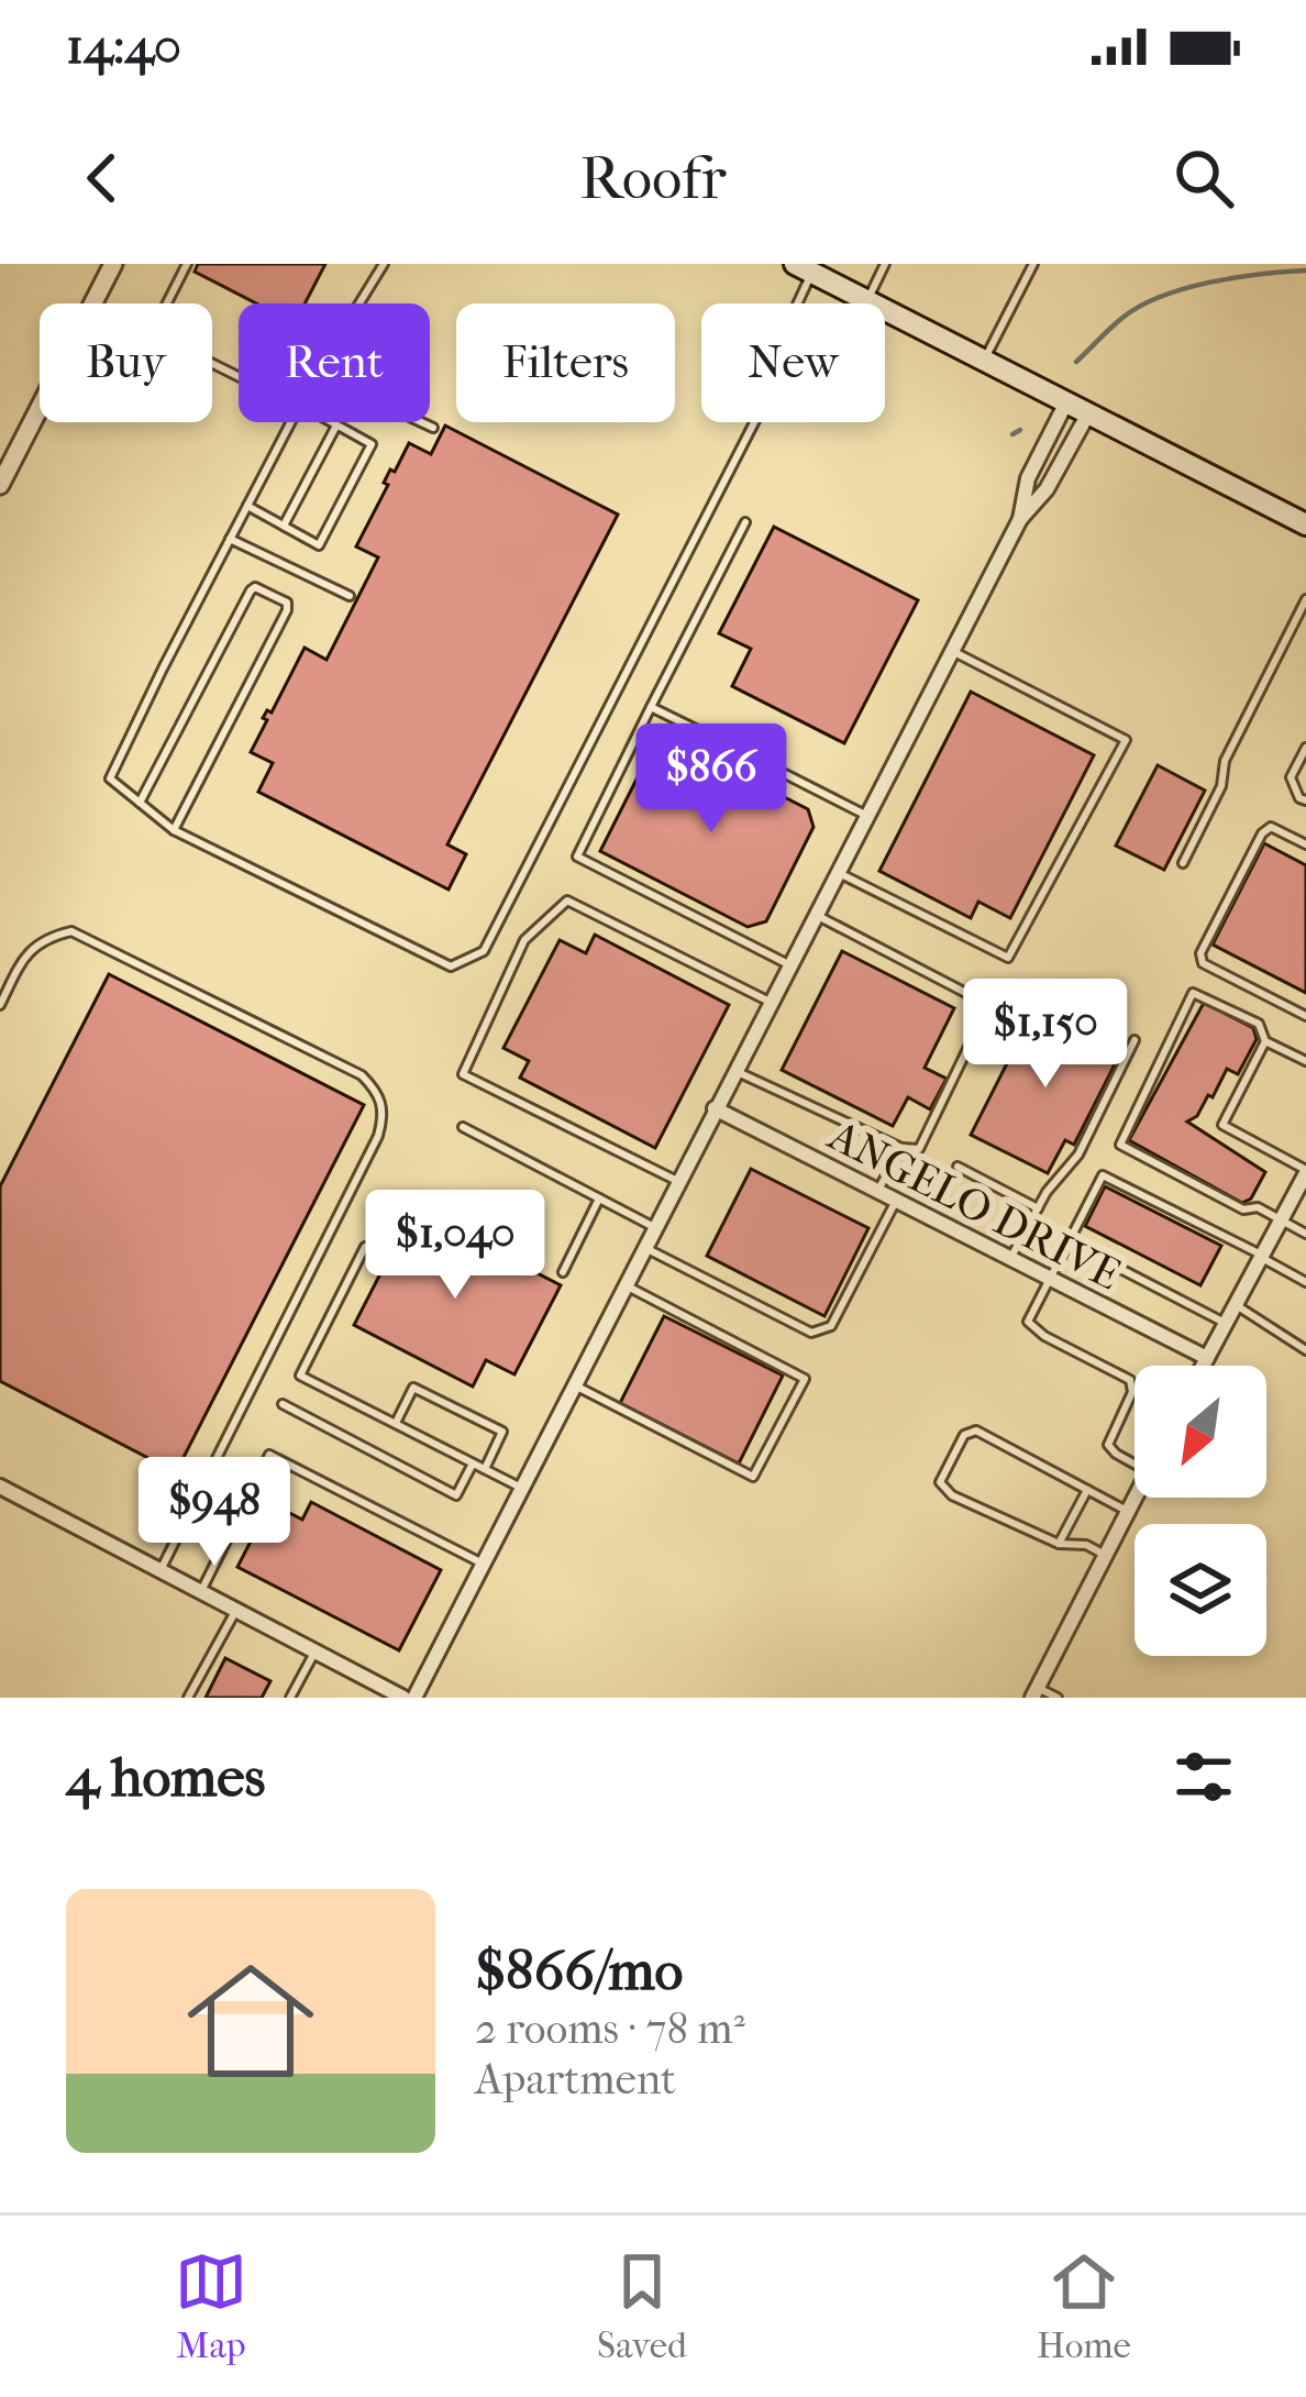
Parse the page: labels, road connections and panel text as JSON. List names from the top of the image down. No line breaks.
{"streets":{"street":["ANGELO DRIVE"]},"north":"bottom left","page":{"status":"14:40","header":"Roofr","chip":["Buy","Rent","Filters","New"],"price":["$866","$1,150","$1,040","$948"],"heading":"4 homes","list":[{"name":"$866/mo","note":"2 rooms · 78 m² · Apartment"}],"tabs":["Map","Saved","Home"]}}
